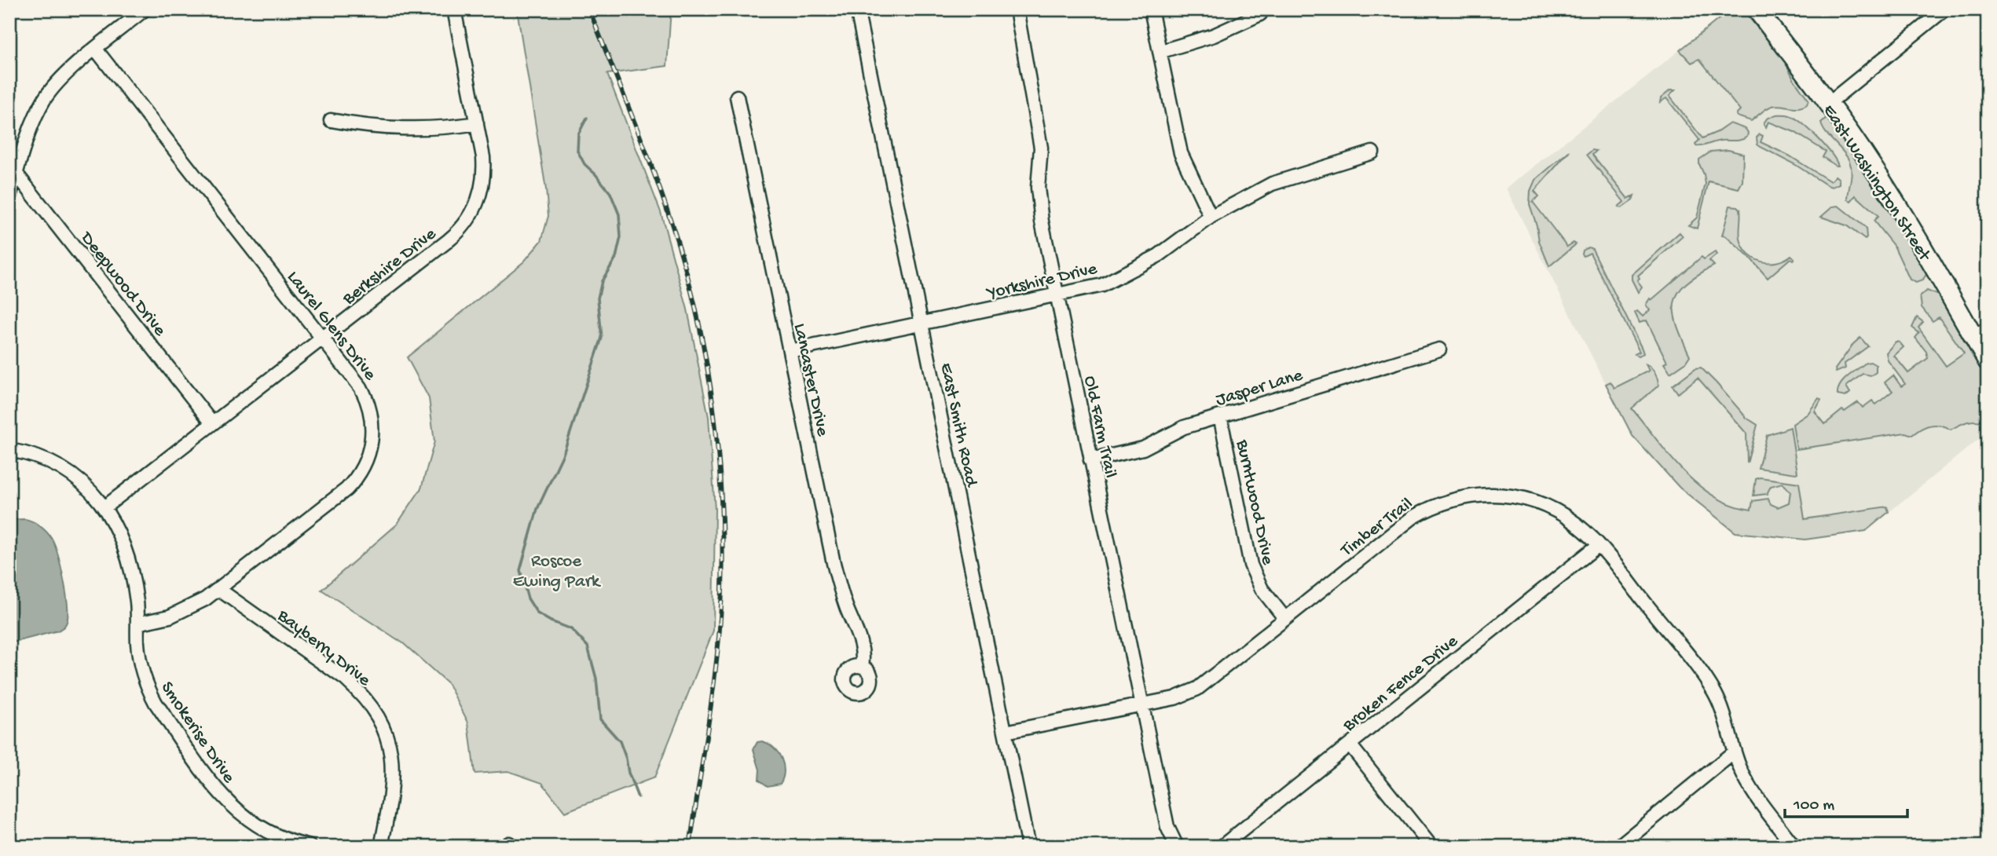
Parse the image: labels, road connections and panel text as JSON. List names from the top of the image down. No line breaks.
{"streets":{"highway":["East Washington Street"],"street":["Berkshire Drive","Yorkshire Drive","Deepwood Drive","Laurel Glens Drive","Lancaster Drive","Jasper Lane","East Smith Road","Old Farm Trail","Burntwood Drive","Timber Trail","Bayberry Drive","Broken Fence Drive","Smokerise Drive"]},"crossings":[["Berkshire Drive","Deepwood Drive"],["Berkshire Drive","Laurel Glens Drive"],["Berkshire Drive","Smokerise Drive"],["Yorkshire Drive","Lancaster Drive"],["Yorkshire Drive","East Smith Road"],["Yorkshire Drive","Old Farm Trail"],["Laurel Glens Drive","Bayberry Drive"],["Laurel Glens Drive","Smokerise Drive"],["Jasper Lane","Old Farm Trail"],["Jasper Lane","Burntwood Drive"],["East Smith Road","Timber Trail"],["Old Farm Trail","Timber Trail"],["Burntwood Drive","Timber Trail"],["Timber Trail","Broken Fence Drive"]],"parks":["Roscoe Ewing Park"],"scale_bar":"100 m"}
